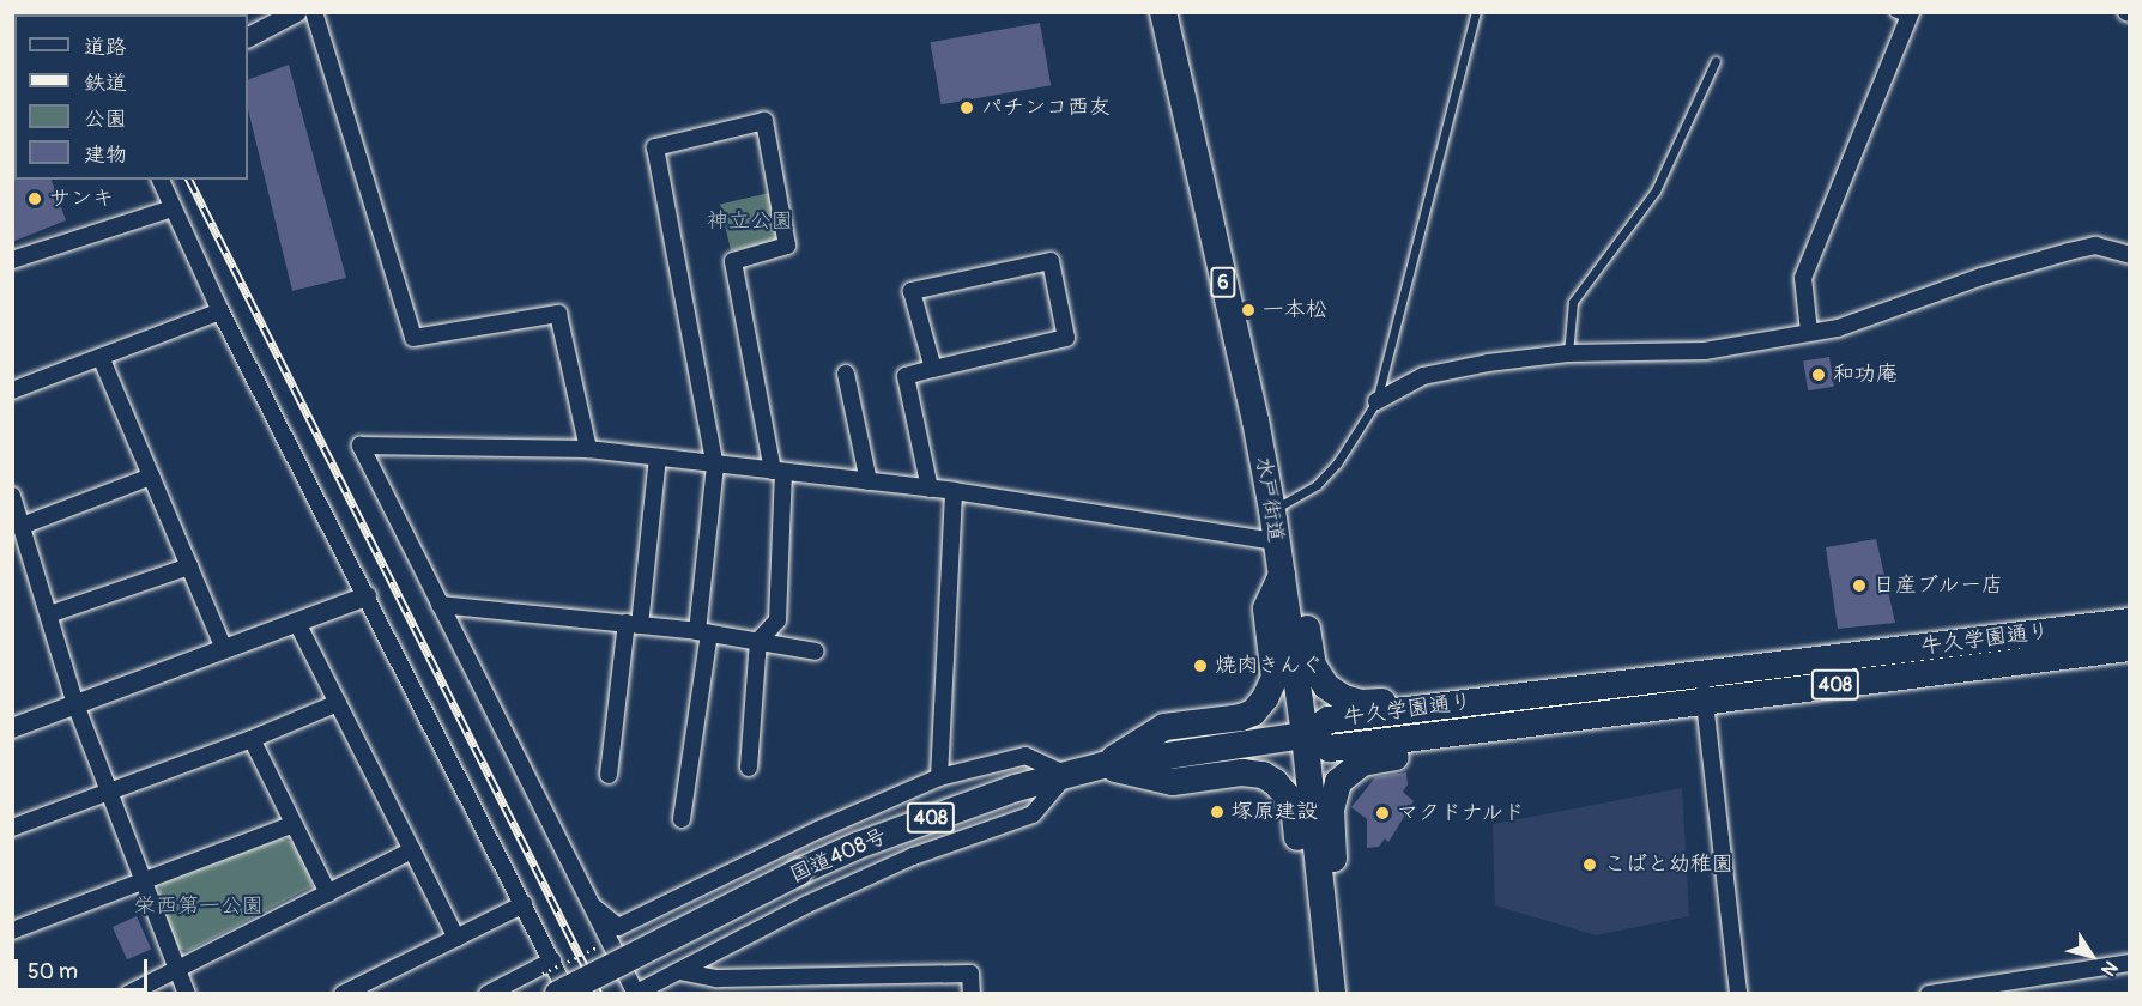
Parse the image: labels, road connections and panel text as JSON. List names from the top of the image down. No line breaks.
{"streets":{"highway":["6","水戸街道","牛久学園通り","408","国道408号"]},"crossings":[["水戸街道","牛久学園通り"],["水戸街道","国道408号"],["牛久学園通り","国道408号"]],"parks":["神立公園","栄西第一公園"],"places":["パチンコ西友","サンキ","一本松","和功庵","日産ブルー店","焼肉きんぐ","塚原建設","マクドナルド","こばと幼稚園"],"legend":["道路","鉄道","公園","建物"],"scale_bar":"50 m","north":"bottom right"}
